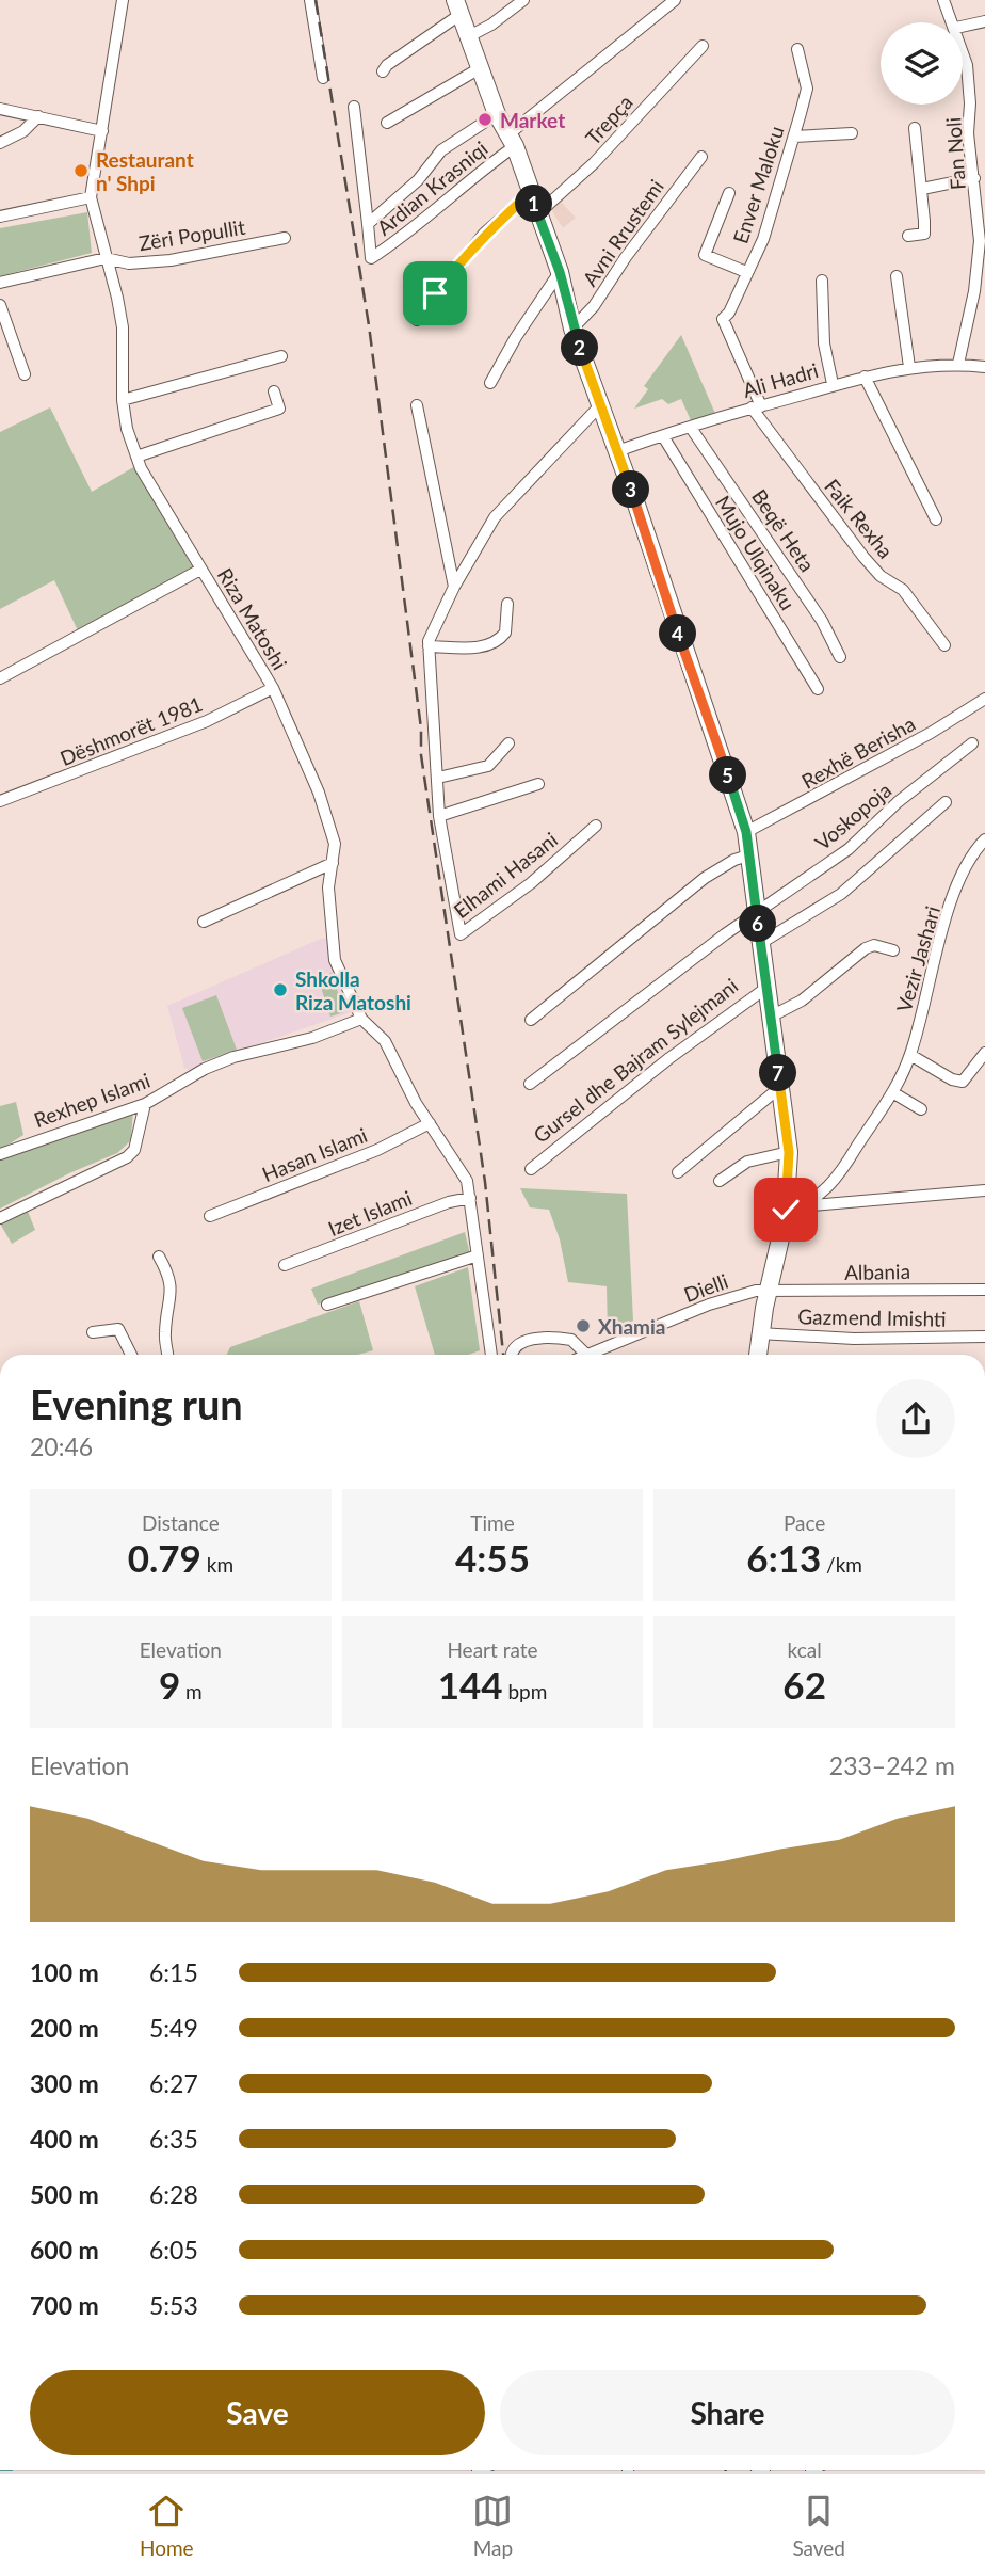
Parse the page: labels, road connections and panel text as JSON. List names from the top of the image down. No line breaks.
{"streets":{"street":["Trepça","Fan Noli","Enver Maloku","Ardian Krasniqi","Avni Rrustemi","Zëri Popullit","Ali Hadri","Faik Rexha","Beqë Heta","Mujo Ulqinaku","Riza Matoshi","Dëshmorët 1981","Rexhë Berisha","Voskopoja","Elhami Hasani","Vezir Jashari","Gursel dhe Bajram Sylejmani","Rexhep Islami","Hasan Islami","Izet Islami","Albania","Dielli","Gazmend Imishti"]},"crossings":[["Trepça","Gursel dhe Bajram Sylejmani"],["Fan Noli","Ali Hadri"],["Enver Maloku","Ali Hadri"],["Enver Maloku","Faik Rexha"],["Ardian Krasniqi","Gursel dhe Bajram Sylejmani"],["Avni Rrustemi","Gursel dhe Bajram Sylejmani"],["Zëri Popullit","Riza Matoshi"],["Ali Hadri","Faik Rexha"],["Ali Hadri","Beqë Heta"],["Ali Hadri","Mujo Ulqinaku"],["Ali Hadri","Gursel dhe Bajram Sylejmani"],["Riza Matoshi","Dëshmorët 1981"],["Riza Matoshi","Rexhep Islami"],["Riza Matoshi","Hasan Islami"],["Riza Matoshi","Izet Islami"],["Rexhë Berisha","Gursel dhe Bajram Sylejmani"],["Voskopoja","Gursel dhe Bajram Sylejmani"],["Elhami Hasani","Gursel dhe Bajram Sylejmani"],["Vezir Jashari","Gursel dhe Bajram Sylejmani"],["Gursel dhe Bajram Sylejmani","Albania"],["Gursel dhe Bajram Sylejmani","Dielli"],["Gursel dhe Bajram Sylejmani","Gazmend Imishti"],["Albania","Dielli"]],"places":["Market","Restaurant n' Shpi","Shkolla Riza Matoshi","Xhamia"],"page":{"pins":["1","2","3","4","5","6","7"],"heading":["Evening run","20:46"],"stats":[["Distance","0.79 km"],["Time","4:55"],["Pace","6:13 /km"],["Elevation","9 m"],["Heart rate","144 bpm"],["kcal","62"]],"chart":["Elevation","233–242 m"],"list":[{"name":"100 m","note":"6:15"},{"name":"200 m","note":"5:49"},{"name":"300 m","note":"6:27"},{"name":"400 m","note":"6:35"},{"name":"500 m","note":"6:28"},{"name":"600 m","note":"6:05"},{"name":"700 m","note":"5:53"}],"buttons":["Save","Share"],"tabs":["Home","Map","Saved"]}}
